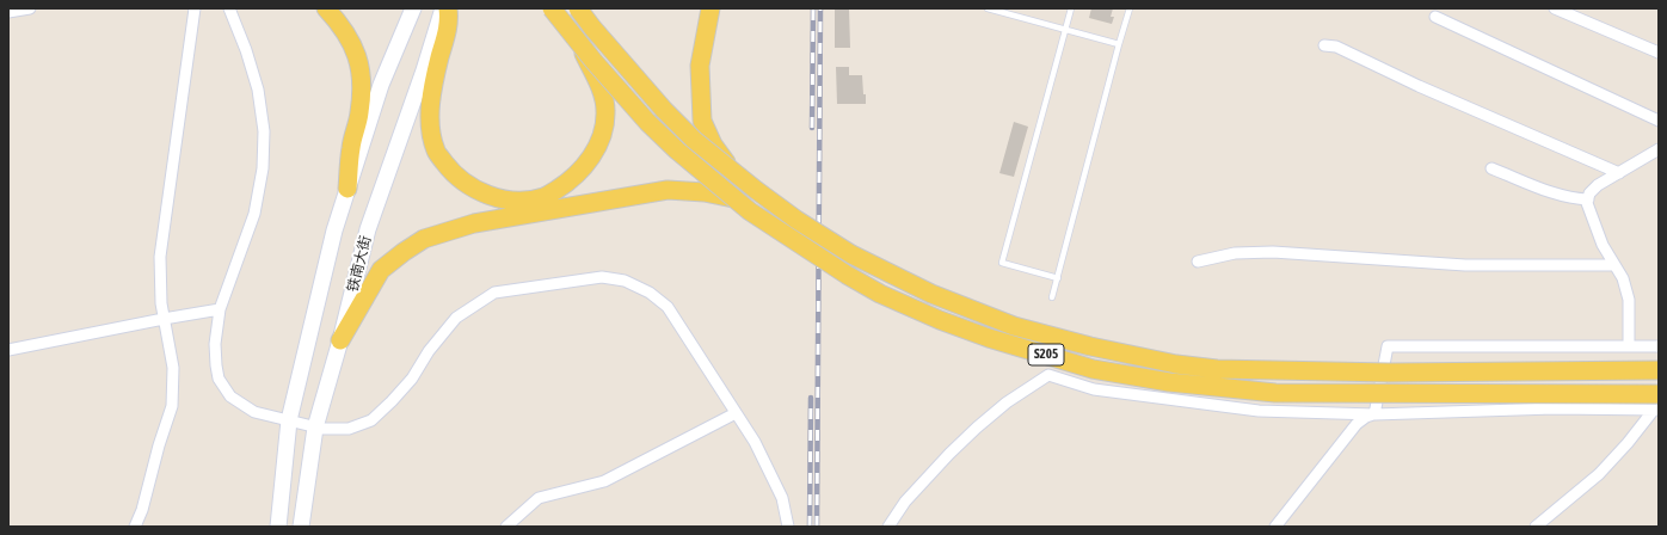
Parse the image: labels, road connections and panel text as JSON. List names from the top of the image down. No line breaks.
{"streets":{"main road":["铁南大街","S205"]}}
